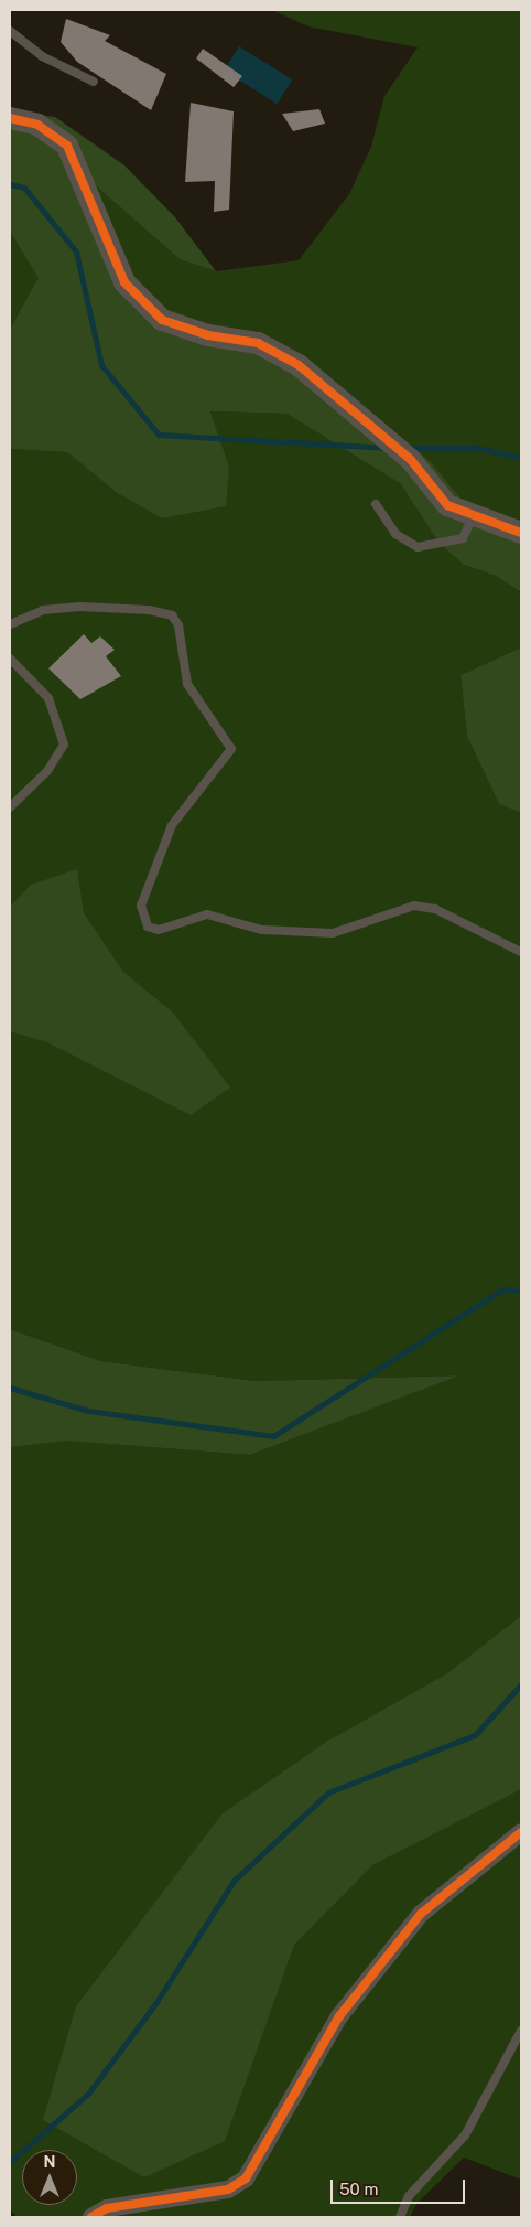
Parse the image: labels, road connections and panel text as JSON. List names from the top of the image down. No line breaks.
{"scale_bar":"50 m","north":"top"}
